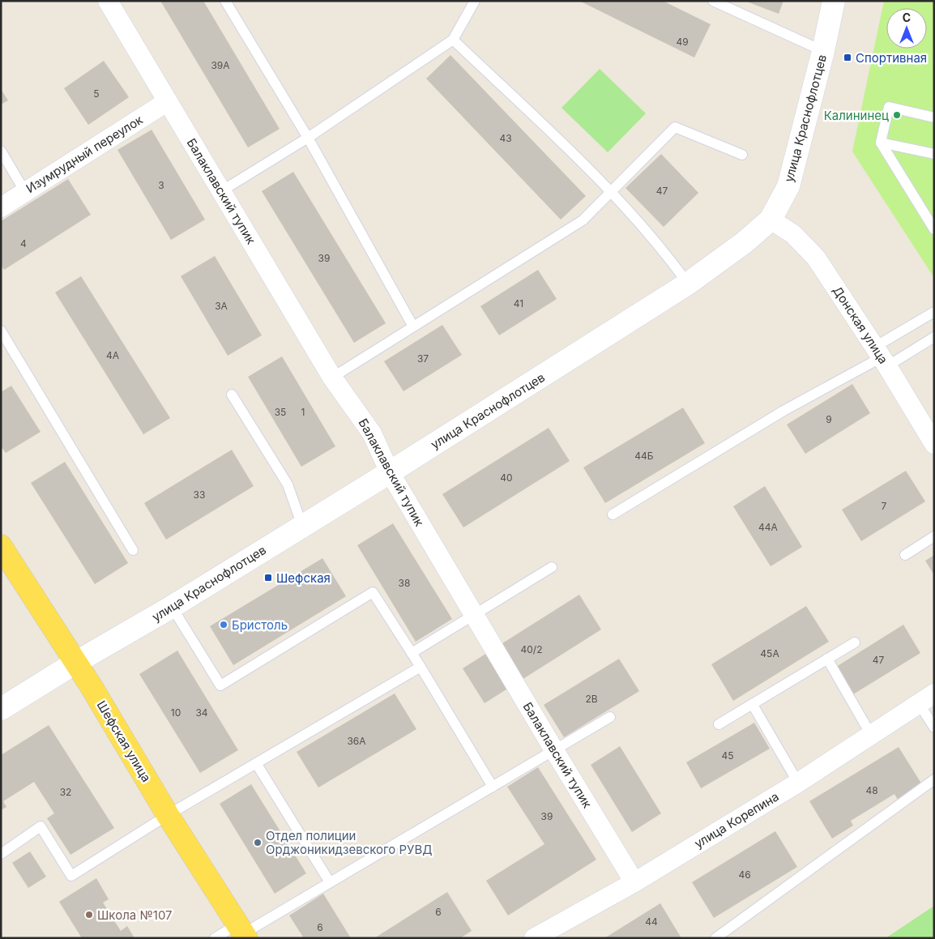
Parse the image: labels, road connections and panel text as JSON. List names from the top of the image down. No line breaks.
{"streets":{"main road":["улица Краснофлотцев","Шефская улица"],"street":["Изумрудный переулок","Балаклавский тупик","Донская улица","улица Корепина"]},"crossings":[["улица Краснофлотцев","Балаклавский тупик"],["улица Краснофлотцев","Донская улица"],["улица Краснофлотцев","Шефская улица"],["Изумрудный переулок","Балаклавский тупик"],["Балаклавский тупик","улица Корепина"]],"places":{"transit":["Спортивная","Шефская"],"other":["Калининец","Бристоль","Отдел полиции Орджоникидзевского РУВД","Школа №107"]},"house_numbers":["49","39А","5","43","3","47","4","39","41","3А","4А","37","35","1","9","44Б","40","33","7","44А","38","40/2","45А","47","2В","10","34","36А","45","48","32","39","46","6","44","6"],"north":"top"}
